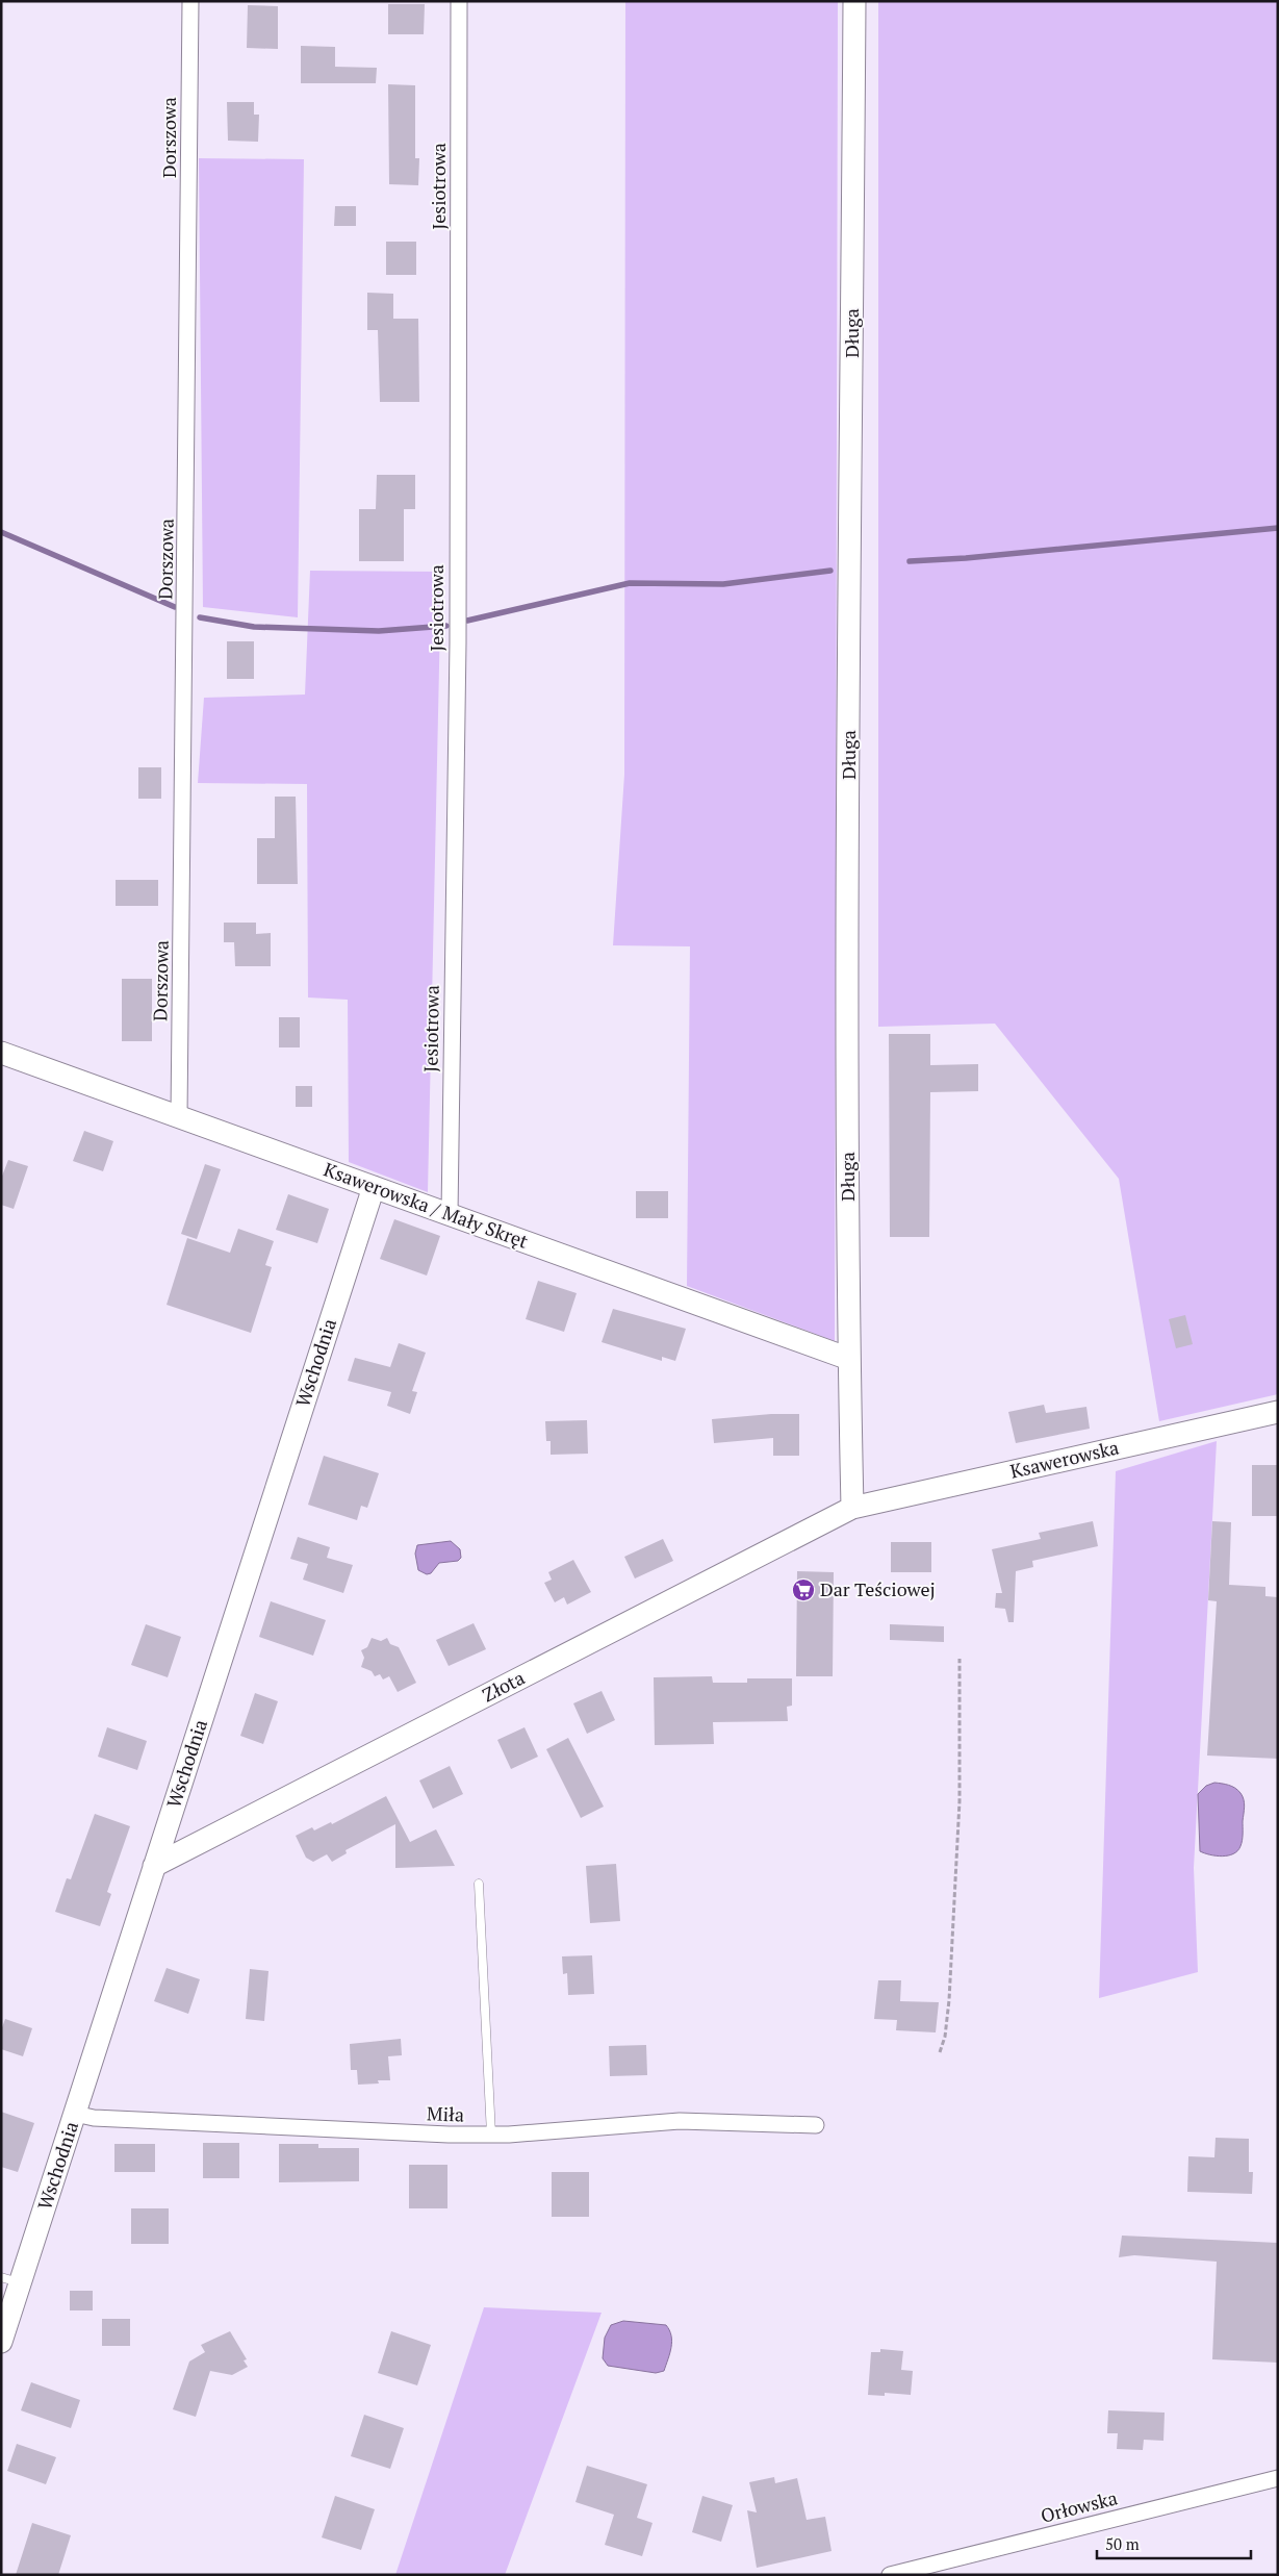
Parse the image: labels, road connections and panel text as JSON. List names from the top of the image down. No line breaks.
{"streets":{"street":["Dorszowa","Jesiotrowa","Długa","Ksawerowska / Mały Skręt","Wschodnia","Ksawerowska","Złota","Miła","Orłowska"]},"crossings":[["Dorszowa","Ksawerowska / Mały Skręt"],["Jesiotrowa","Ksawerowska / Mały Skręt"],["Długa","Ksawerowska / Mały Skręt"],["Długa","Ksawerowska"],["Długa","Złota"],["Ksawerowska / Mały Skręt","Wschodnia"],["Wschodnia","Złota"],["Wschodnia","Miła"],["Ksawerowska","Złota"]],"places":{"supermarket":["Dar Teściowej"]},"scale_bar":"50 m"}
